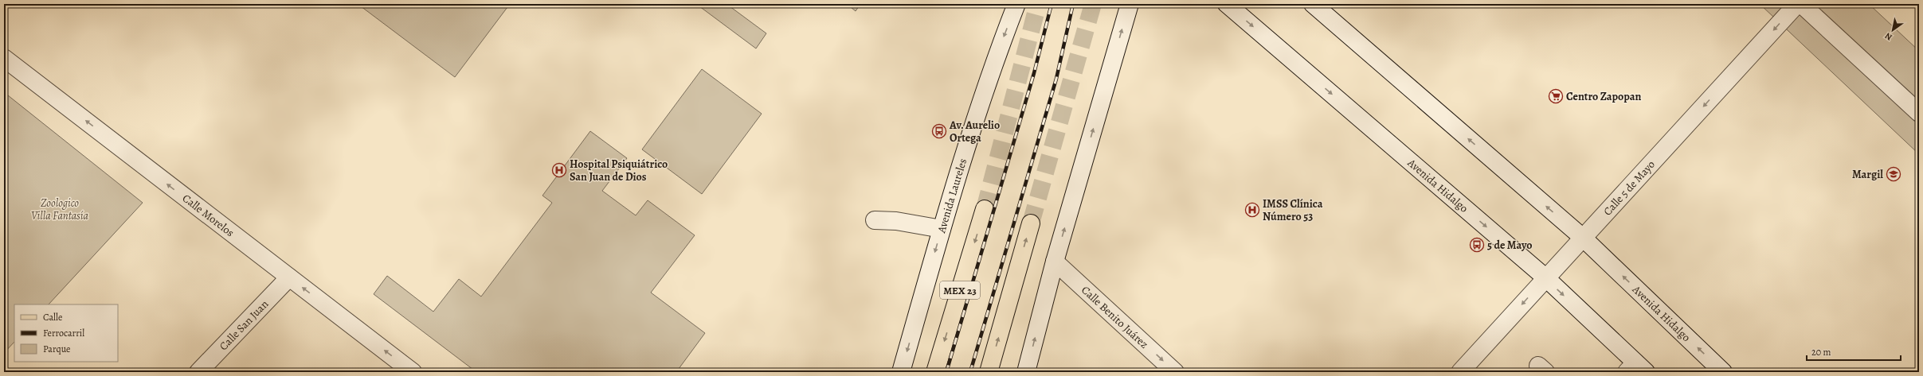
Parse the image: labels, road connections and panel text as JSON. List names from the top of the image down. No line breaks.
{"streets":{"main road":["Avenida Hidalgo","Calle 5 de Mayo","Avenida Laureles","Calle Morelos","MEX 23","Calle Benito Juárez","Calle San Juan"]},"crossings":[["Avenida Hidalgo","Calle 5 de Mayo"],["Calle Morelos","Calle San Juan"]],"one_way":["Calle 5 de Mayo","Calle Morelos","Calle Benito Juárez"],"parks":["Zoologico Villa Fantasía"],"places":{"supermarket":["Centro Zapopan"],"bus stop":["Av. Aurelio Ortega","5 de Mayo"],"hospital":["Hospital Psiquiátrico San Juan de Dios","IMSS Clínica Número 53"],"school or university":["Margil"]},"legend":["Calle","Ferrocarril","Parque"],"scale_bar":"20 m","north":"bottom left"}
